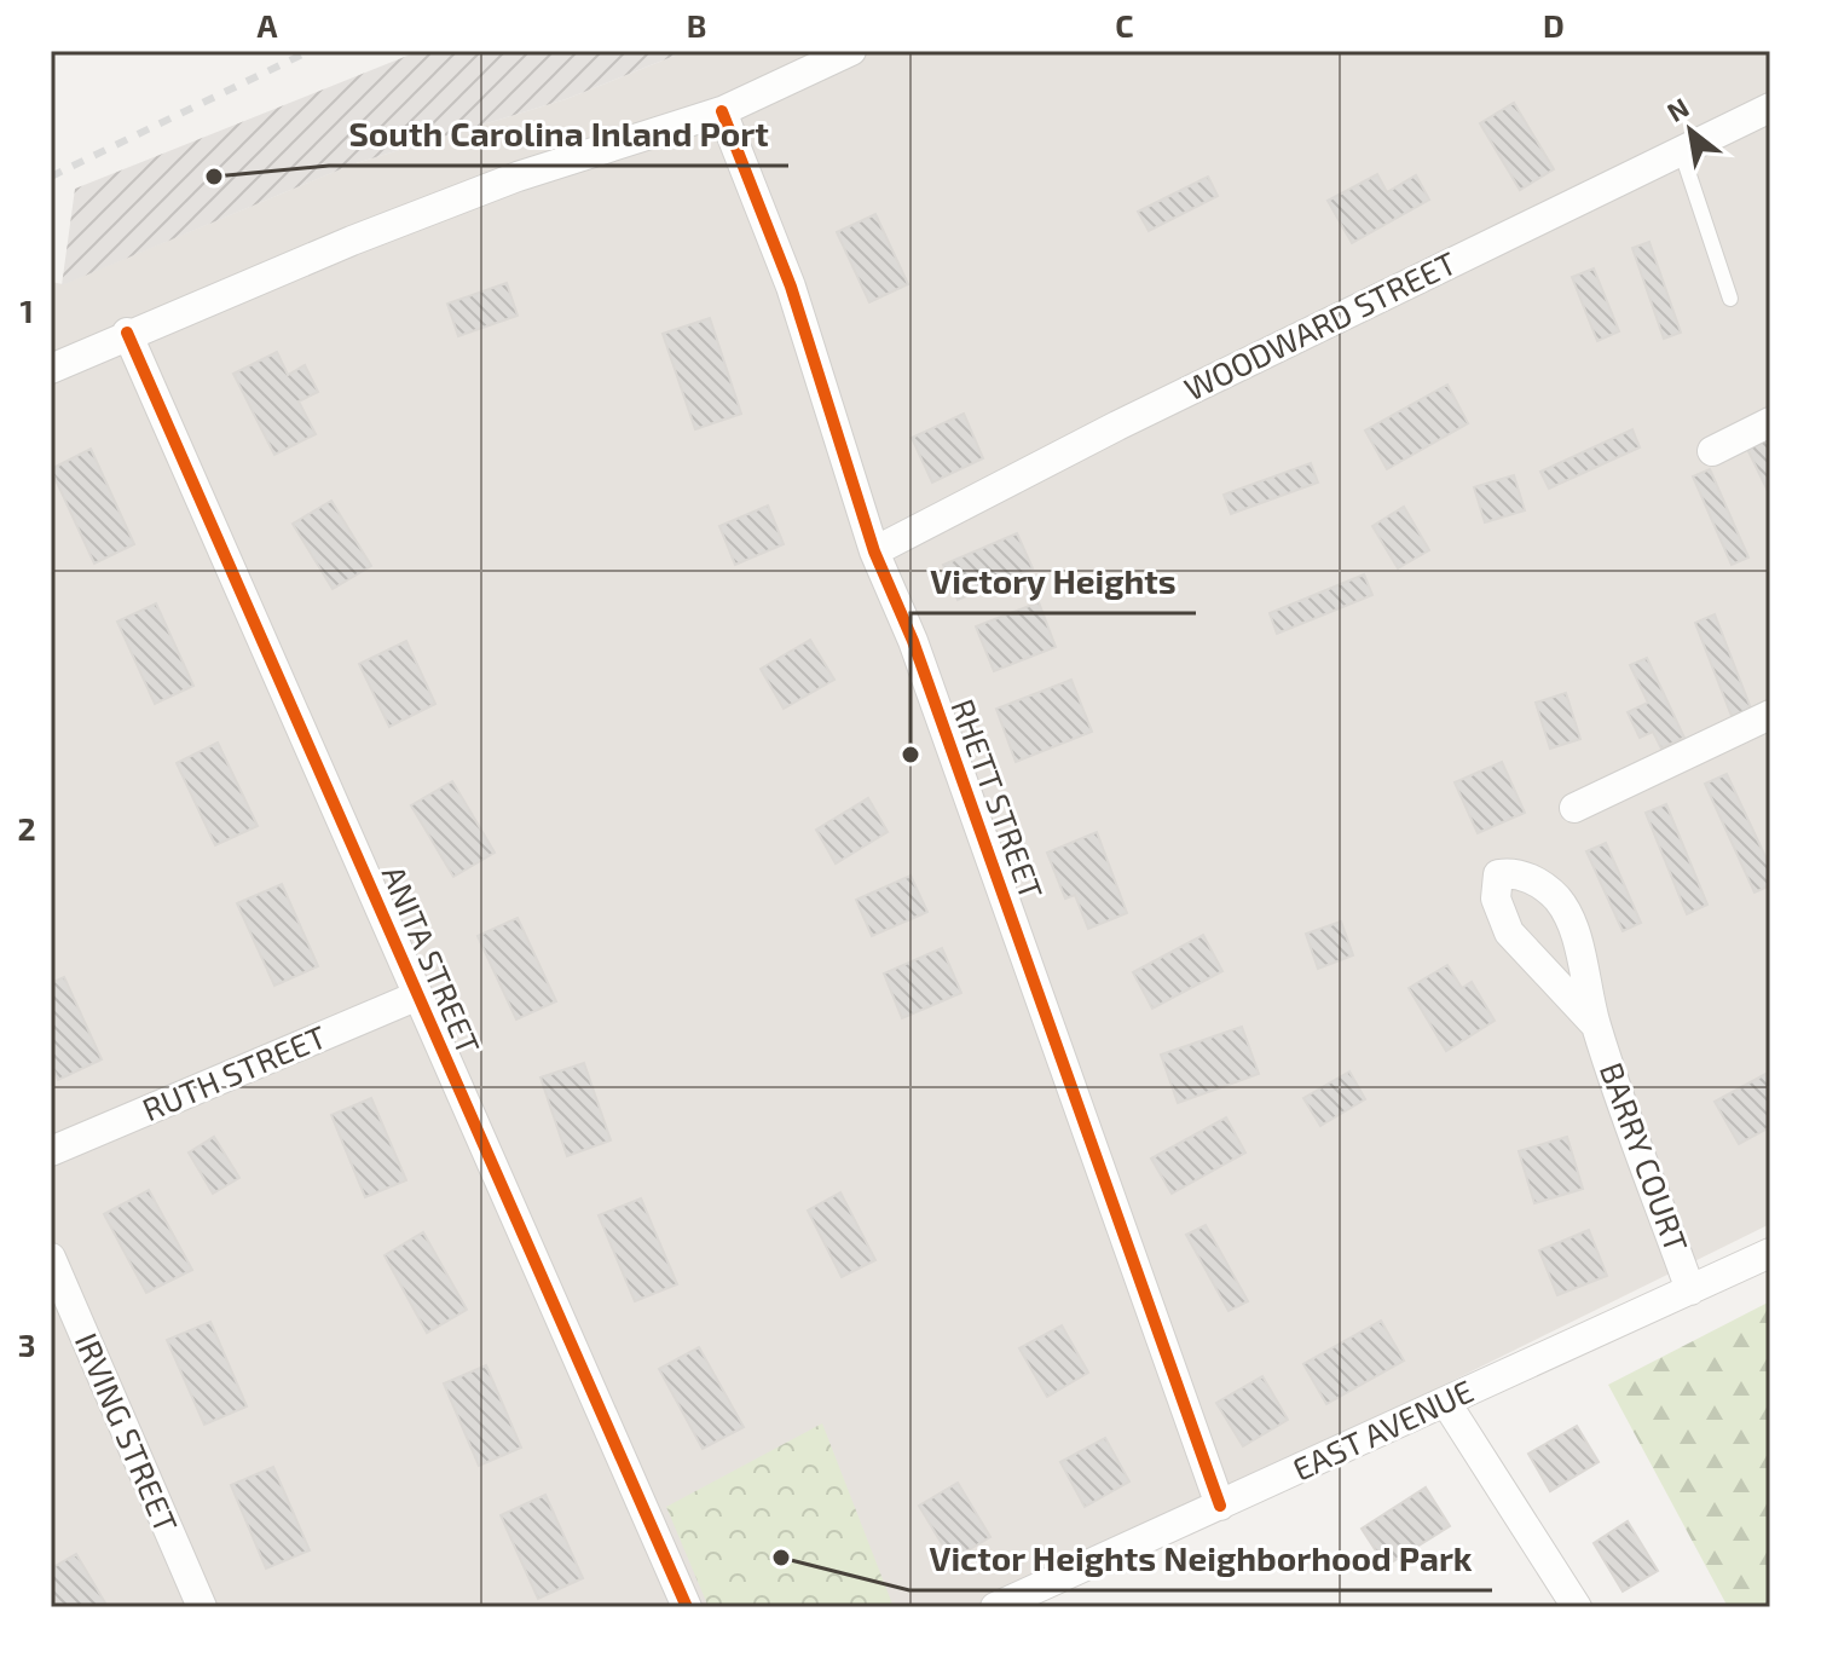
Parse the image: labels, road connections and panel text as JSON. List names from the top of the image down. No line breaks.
{"streets":{"street":["WOODWARD STREET","RHETT STREET","ANITA STREET","RUTH STREET","BARRY COURT","EAST AVENUE","IRVING STREET"]},"crossings":[["WOODWARD STREET","RHETT STREET"],["RHETT STREET","EAST AVENUE"],["ANITA STREET","RUTH STREET"],["BARRY COURT","EAST AVENUE"]],"places":["South Carolina Inland Port","Victory Heights","Victor Heights Neighborhood Park"],"north":"top left","grid":{"columns":["A","B","C","D"],"rows":["1","2","3"]}}
